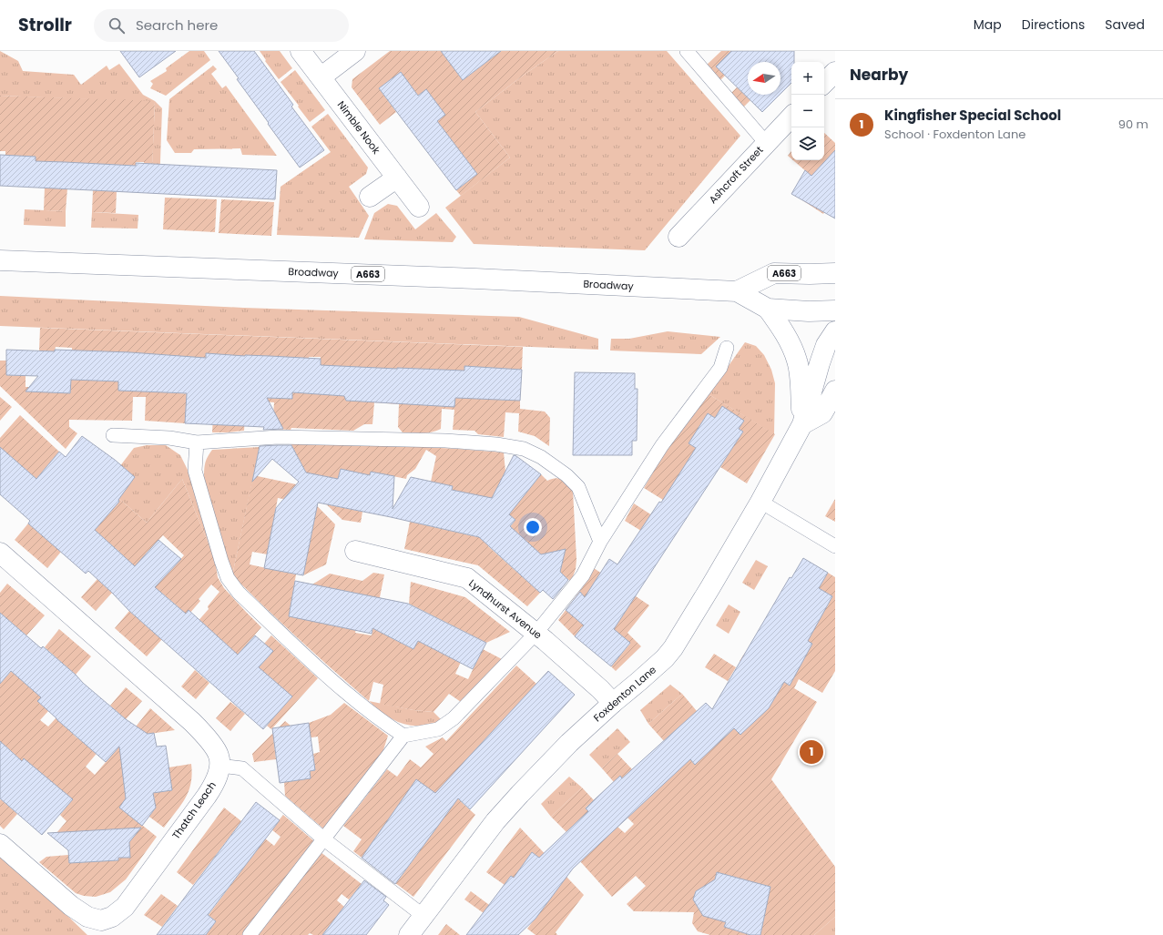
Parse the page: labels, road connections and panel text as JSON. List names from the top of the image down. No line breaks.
{"streets":{"main road":["Nimble Nook","Ashcroft Street","Broadway","A663","Lyndhurst Avenue","Foxdenton Lane","Thatch Leach"]},"crossings":[["Lyndhurst Avenue","Foxdenton Lane"]],"north":"left","page":{"header":"Strollr","search":"Search here","nav":["Map","Directions","Saved"],"heading":"Nearby","map_buttons":["+","−"],"list":[{"mark":"1","name":"Kingfisher Special School","note":"School · Foxdenton Lane","value":"90 m"}],"pins":"1"}}
